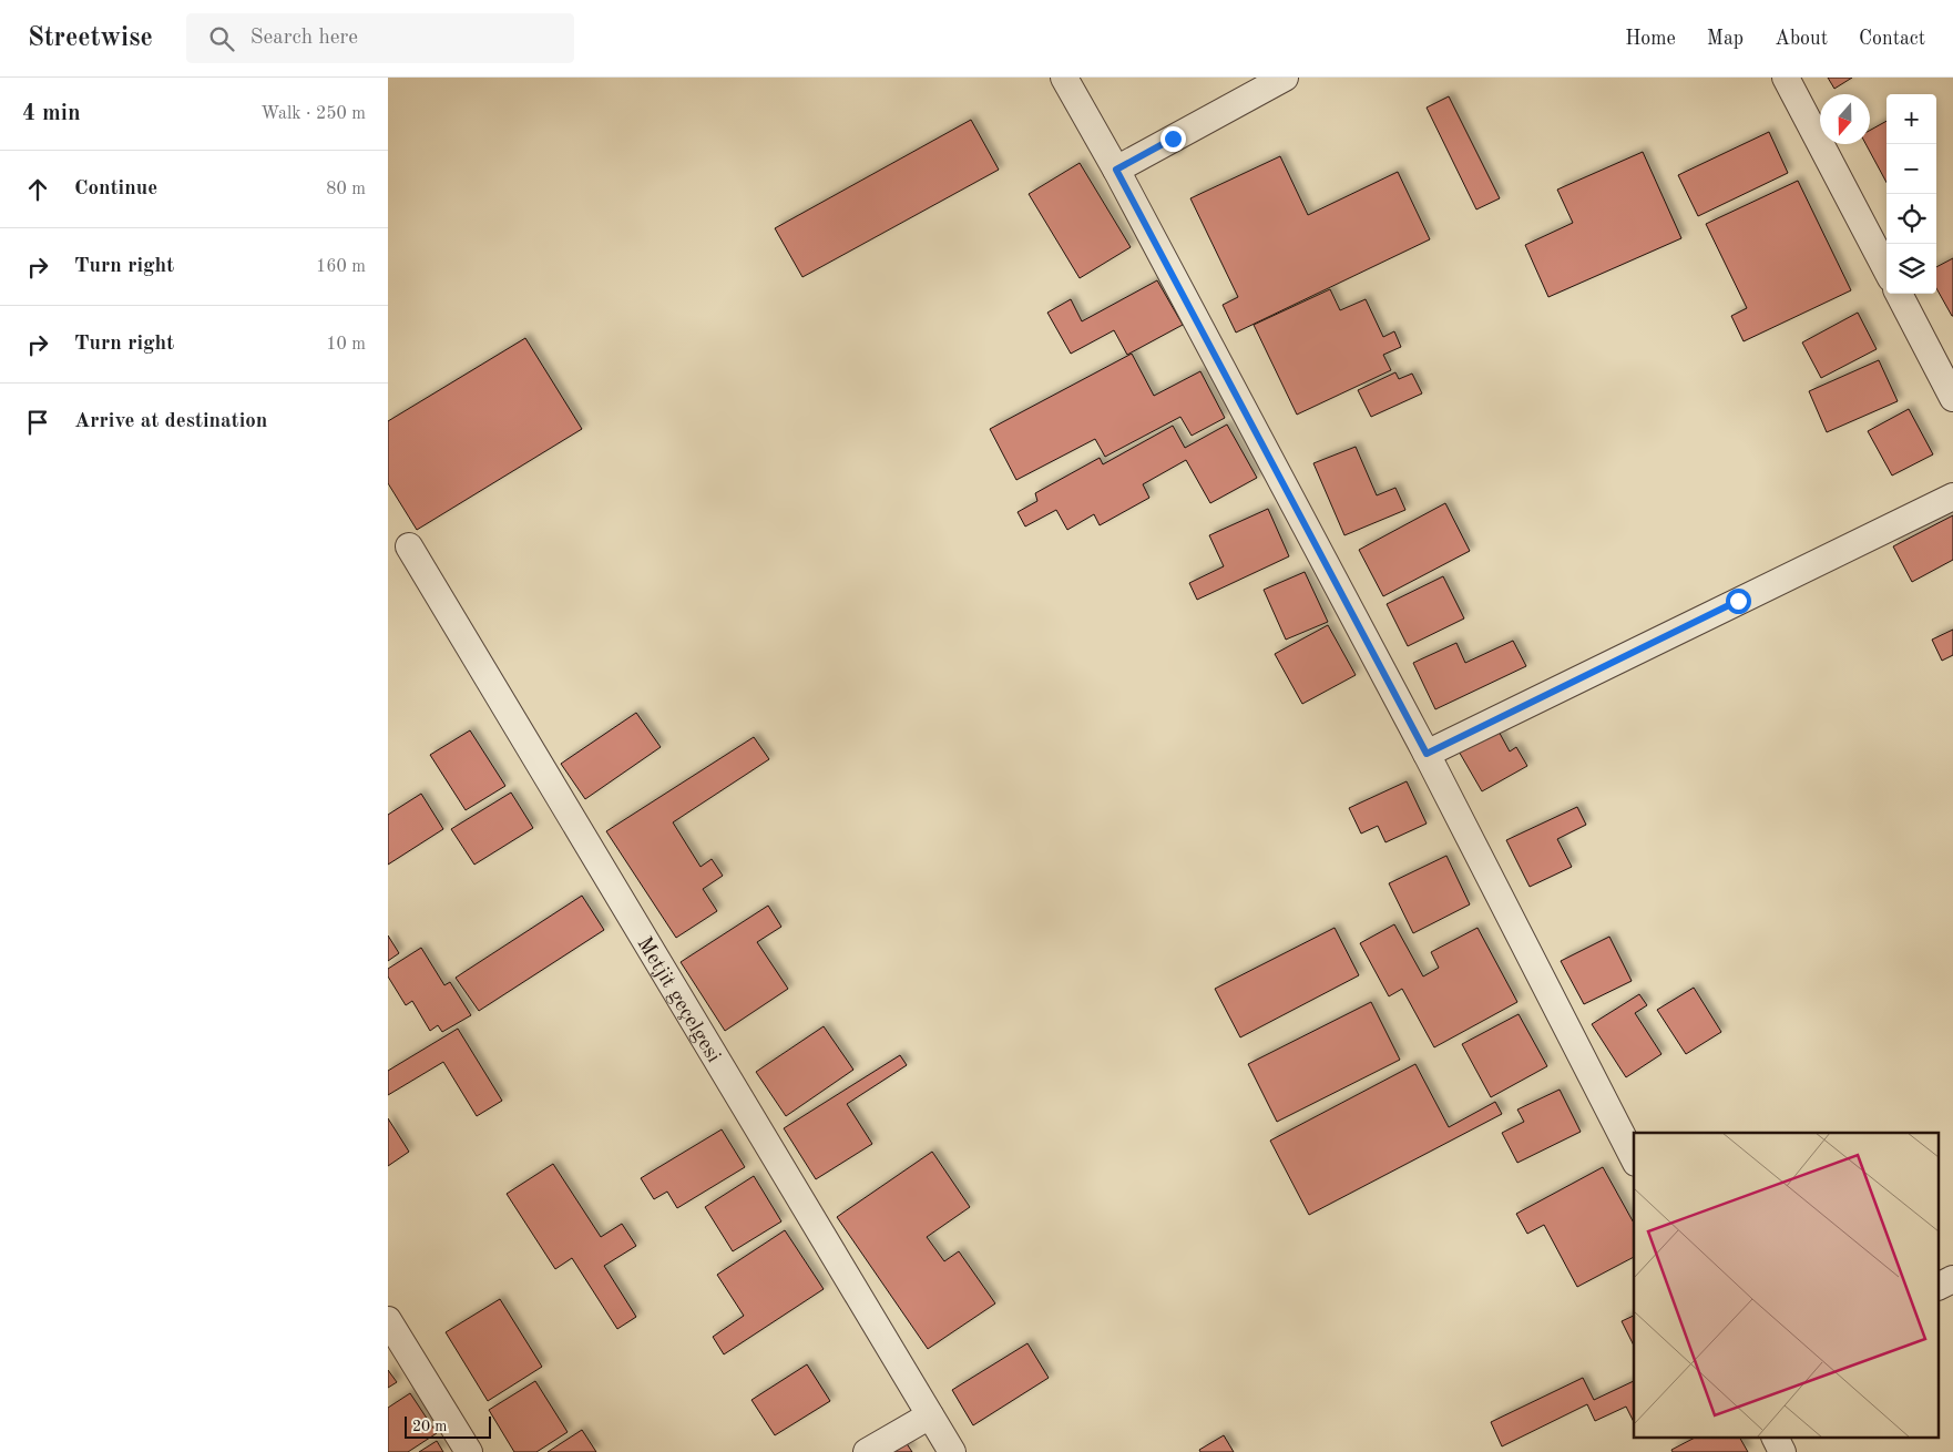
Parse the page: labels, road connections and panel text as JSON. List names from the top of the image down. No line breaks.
{"streets":{"street":["Metjit geçelgesi"]},"scale_bar":"20 m","north":"bottom","page":{"header":"Streetwise","search":"Search here","nav":["Home","Map","About","Contact"],"heading":["4 min","Walk · 250 m"],"map_buttons":["+","−"],"list":[["Continue","80 m"],["Turn right","160 m"],["Turn right","10 m"],"Arrive at destination"],"scale":"20 m"}}
